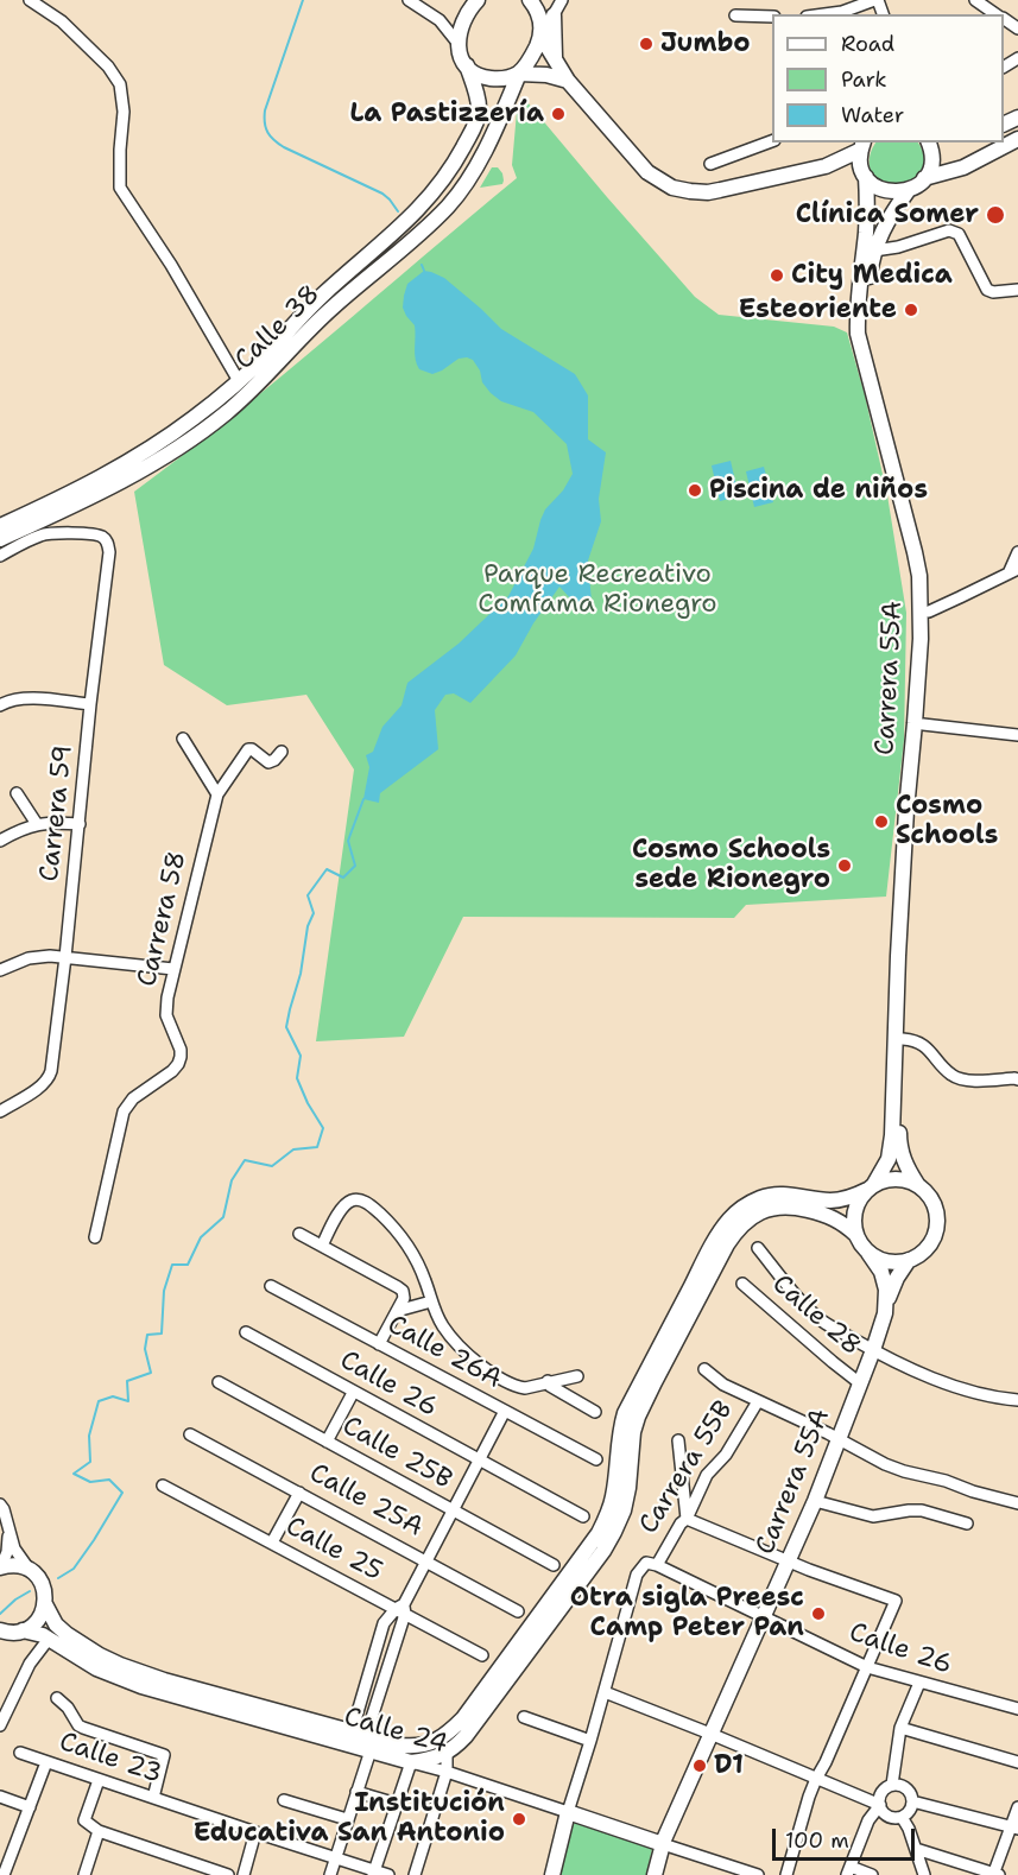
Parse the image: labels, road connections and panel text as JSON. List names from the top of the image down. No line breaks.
{"streets":{"main road":["Calle 38","Carrera 55A","Carrera 55B","Calle 24"],"street":["Carrera 59","Carrera 58","Calle 28","Calle 26A","Calle 26","Calle 25B","Calle 25A","Calle 25","Calle 23"]},"crossings":[["Carrera 55A","Calle 28"],["Carrera 55A","Calle 26"],["Carrera 55A","Calle 24"],["Calle 26","Carrera 55B"],["Carrera 55B","Calle 24"]],"parks":["Parque Recreativo Comfama Rionegro"],"places":["Jumbo","La Pastizzería","Clínica Somer","City Medica","Esteoriente","Piscina de niños","Cosmo Schools","Cosmo Schools sede Rionegro","Otra sigla Preesc Camp Peter Pan","D1","Institución Educativa San Antonio"],"legend":["Road","Park","Water"],"scale_bar":"100 m"}
